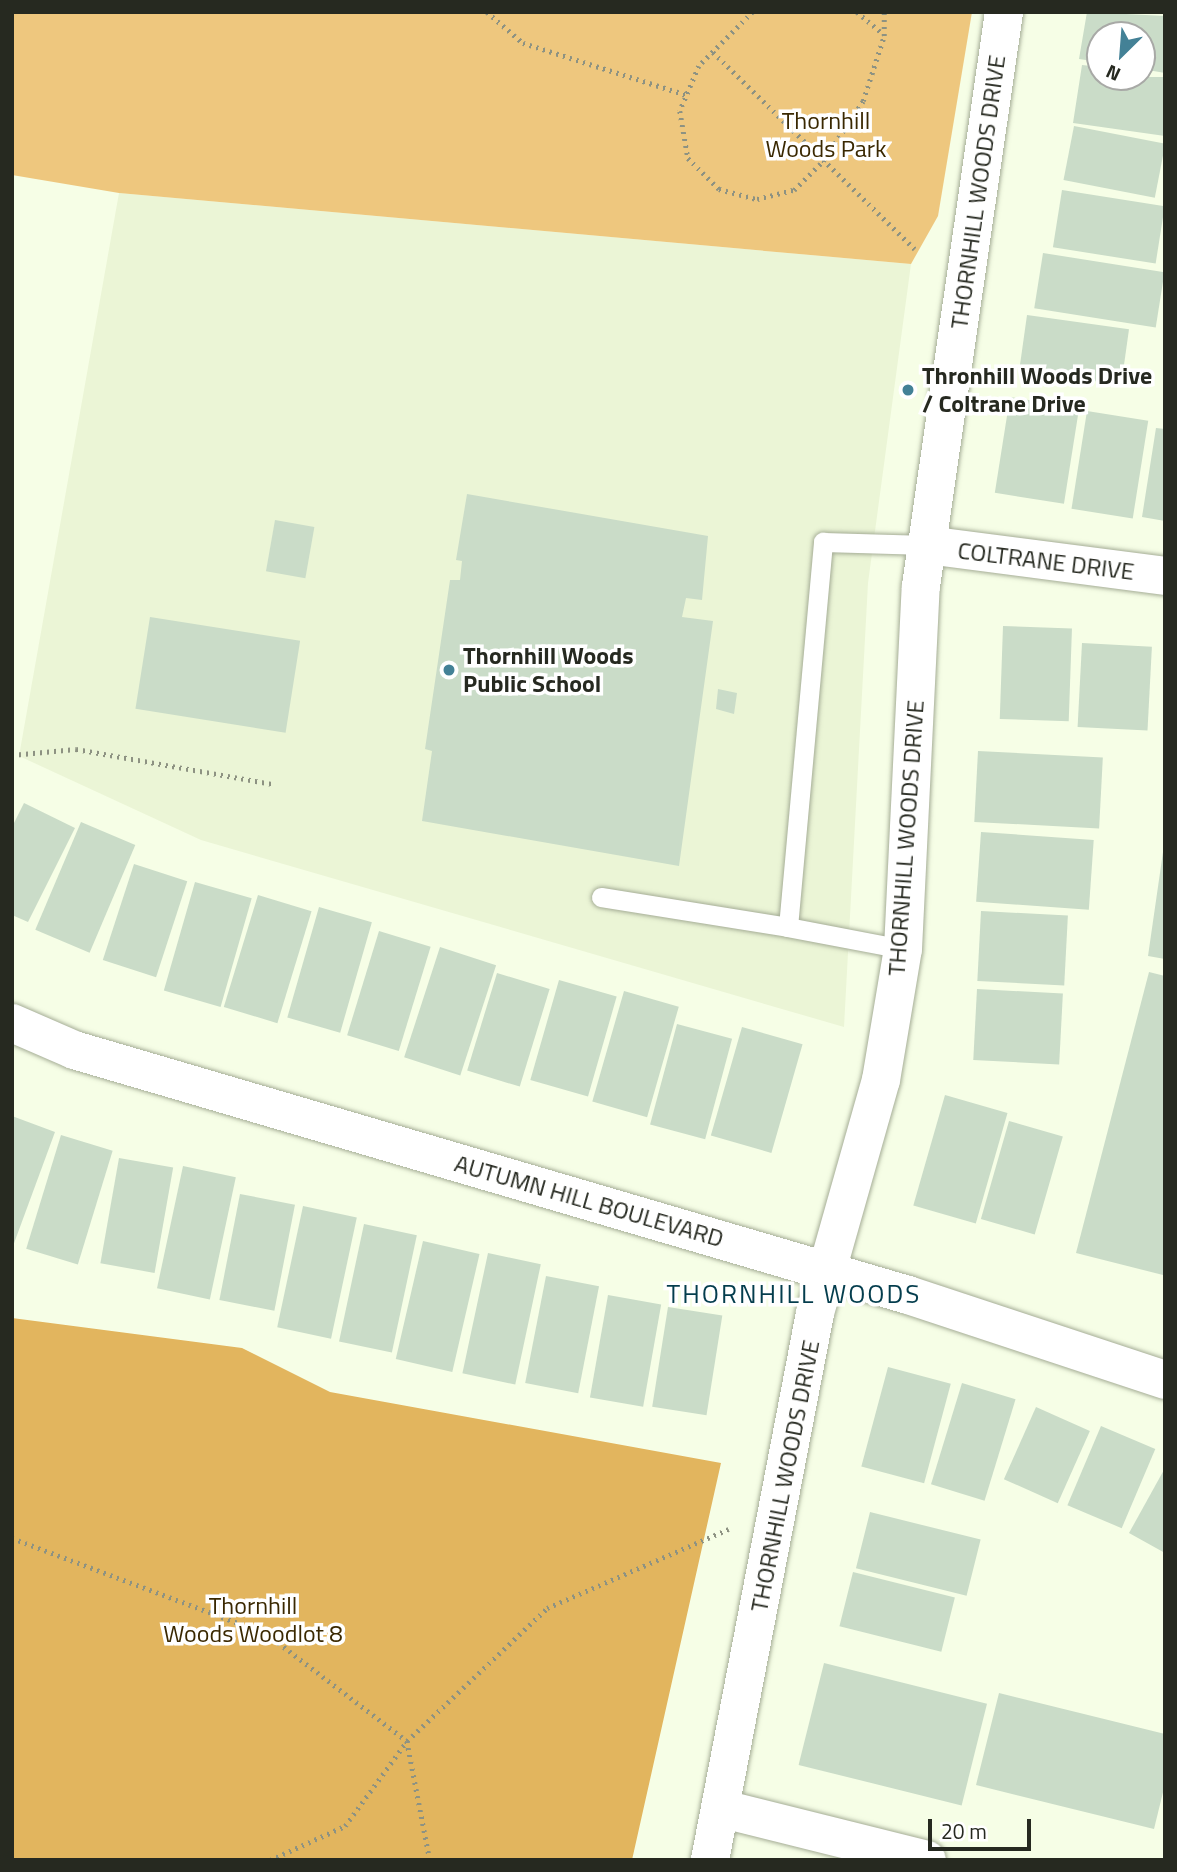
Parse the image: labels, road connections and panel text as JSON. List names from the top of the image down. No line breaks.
{"streets":{"street":["THORNHILL WOODS DRIVE","COLTRANE DRIVE","AUTUMN HILL BOULEVARD"]},"crossings":[["THORNHILL WOODS DRIVE","COLTRANE DRIVE"],["THORNHILL WOODS DRIVE","AUTUMN HILL BOULEVARD"]],"districts":["THORNHILL WOODS"],"parks":["Thornhill Woods Park","Thornhill Woods Woodlot 8"],"places":["Thronhill Woods Drive / Coltrane Drive","Thornhill Woods Public School"],"scale_bar":"20 m","north":"bottom left"}
